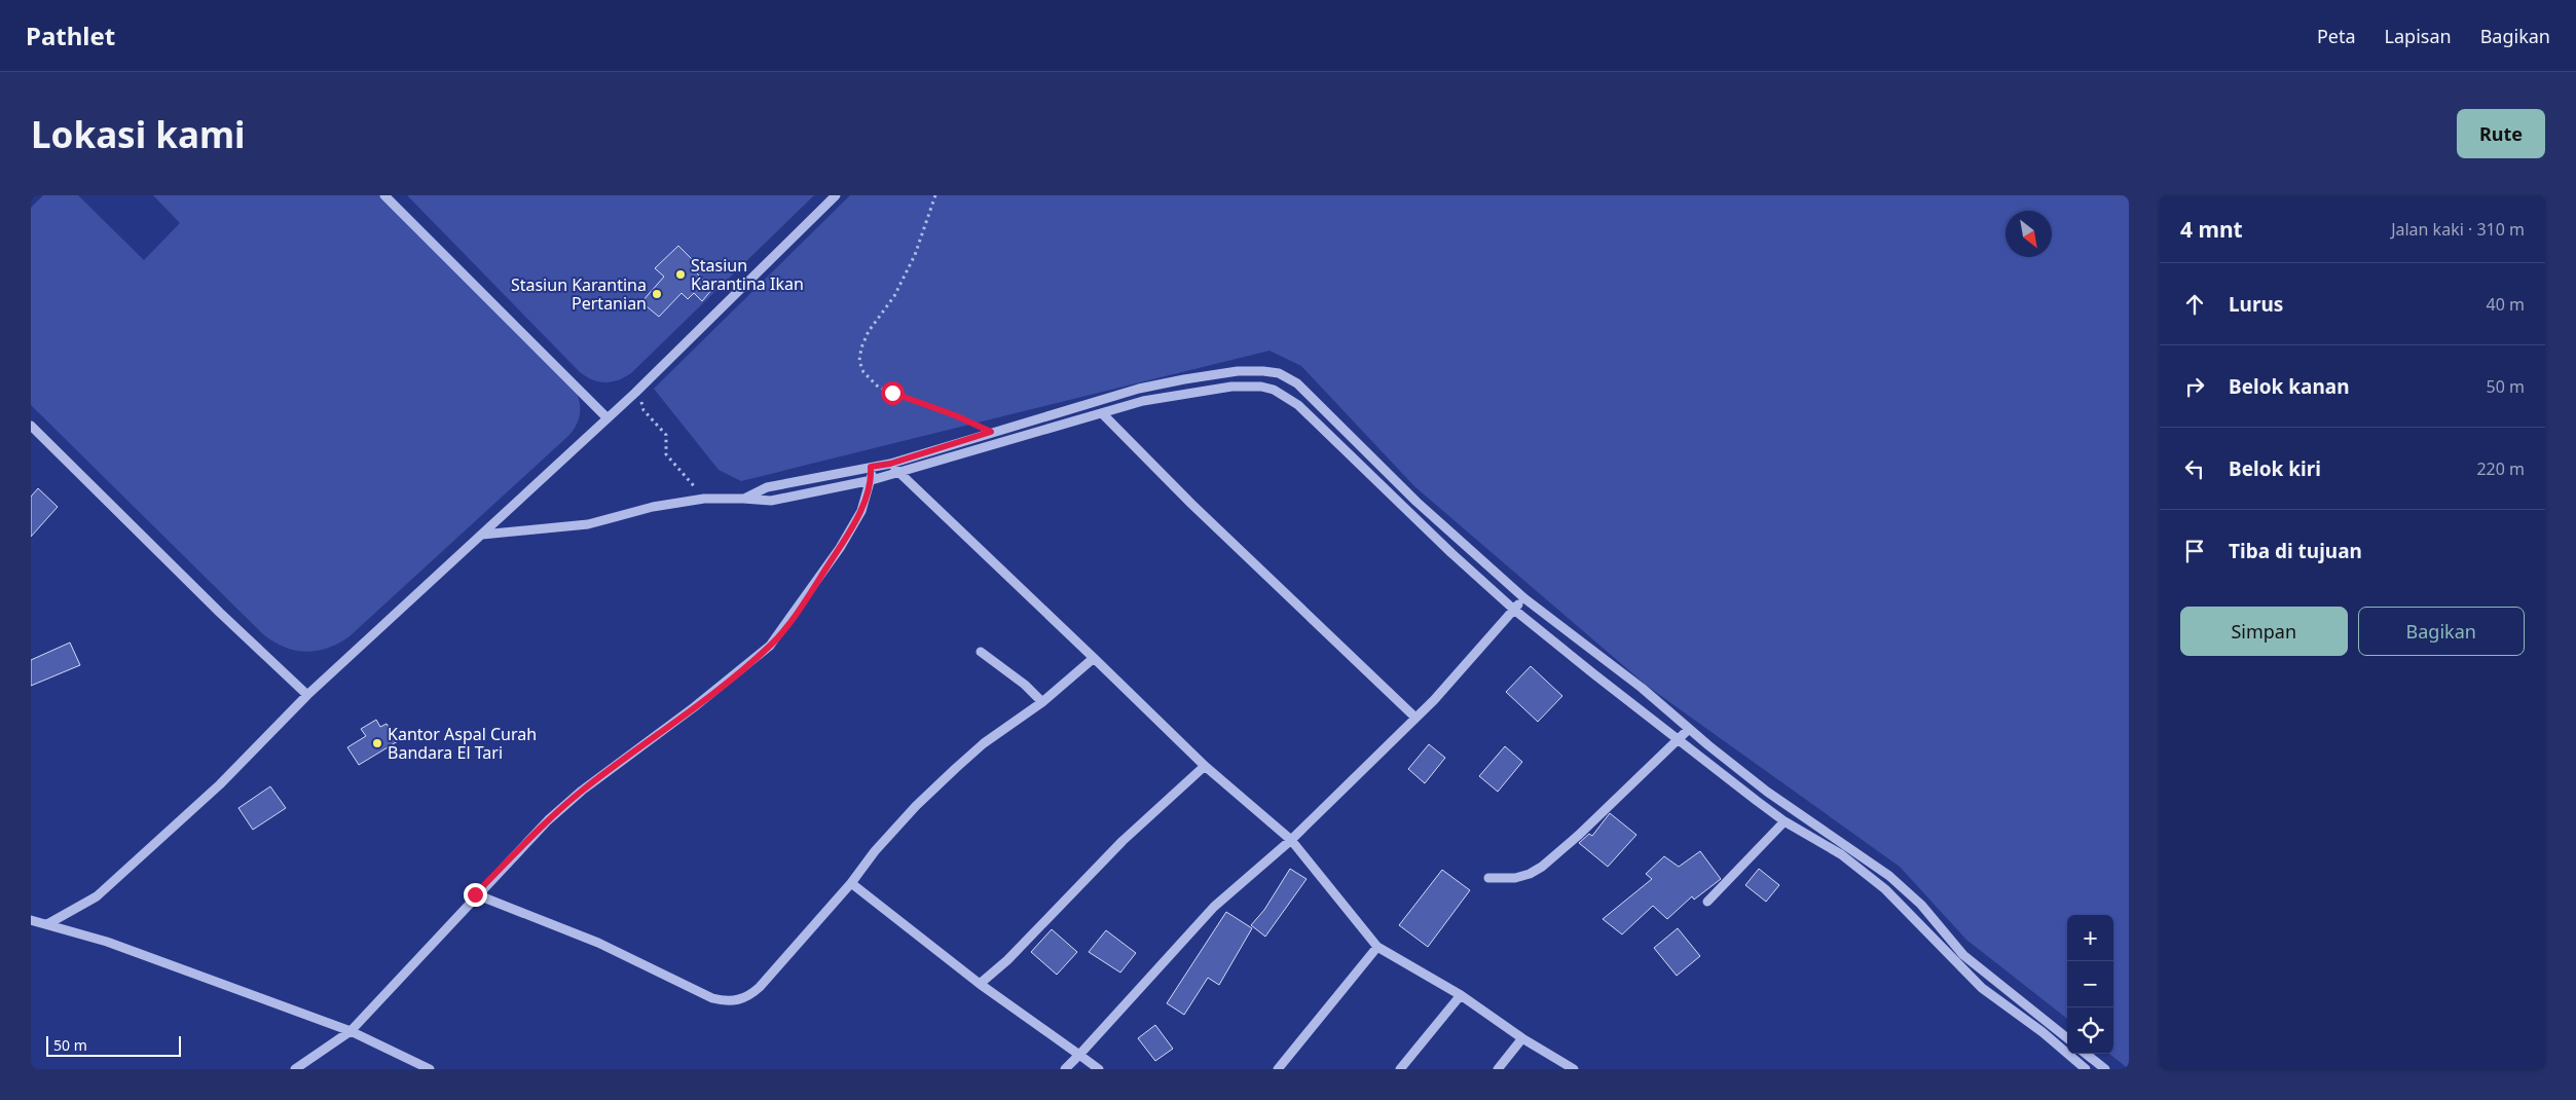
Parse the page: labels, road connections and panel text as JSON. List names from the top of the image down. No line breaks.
{"places":["Stasiun Karantina Ikan","Stasiun Karantina Pertanian","Kantor Aspal Curah Bandara El Tari"],"scale_bar":"50 m","north":"bottom right","page":{"header":"Pathlet","nav":["Peta","Lapisan","Bagikan"],"buttons":["Rute",["Simpan","Bagikan"]],"title":"Lokasi kami","heading":["4 mnt","Jalan kaki · 310 m"],"list":[["Lurus","40 m"],["Belok kanan","50 m"],["Belok kiri","220 m"],"Tiba di tujuan"],"map_buttons":["+","−"],"scale":"50 m"}}
